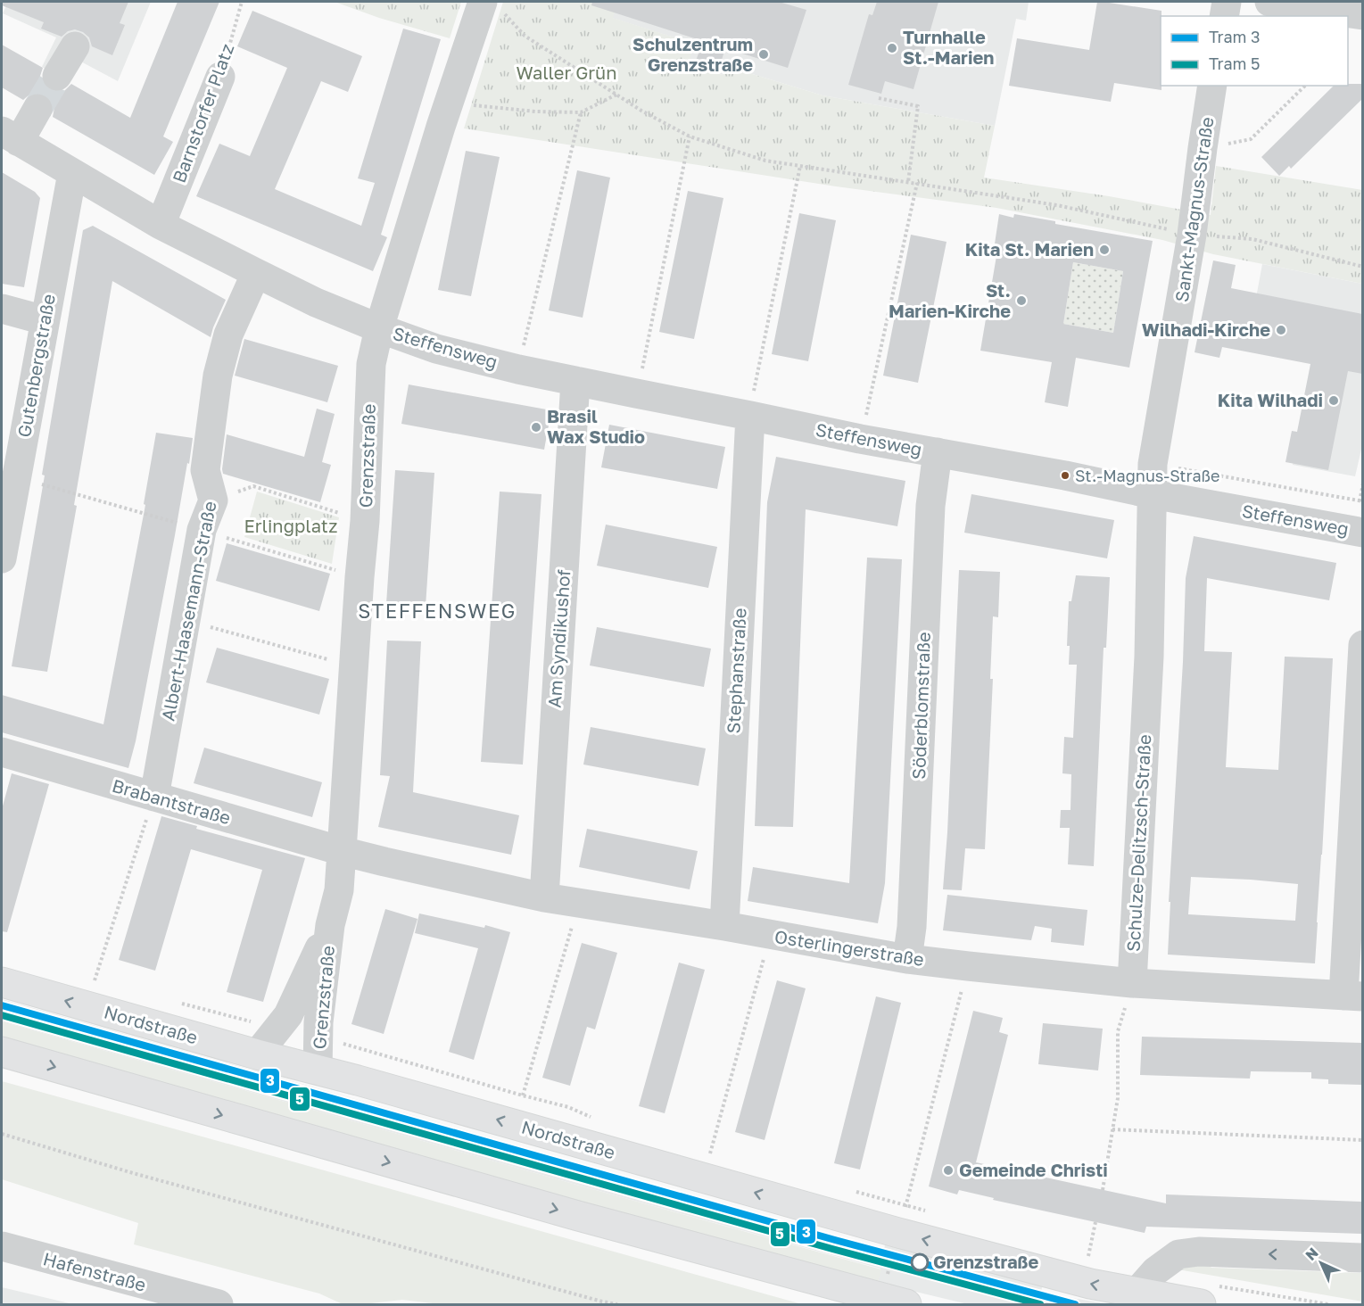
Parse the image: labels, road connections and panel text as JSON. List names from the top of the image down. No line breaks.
{"streets":{"main road":["Nordstraße"],"street":["Barnstorfer Platz","Sankt-Magnus-Straße","Steffensweg","Gutenbergstraße","Grenzstraße","Albert-Haasemann-Straße","Am Syndikushof","Stephanstraße","Söderblomstraße","Brabantstraße","Schulze-Delitzsch-Straße","Osterlingerstraße","Hafenstraße"]},"crossings":[["Barnstorfer Platz","Steffensweg"],["Sankt-Magnus-Straße","Steffensweg"],["Sankt-Magnus-Straße","Schulze-Delitzsch-Straße"],["Steffensweg","Gutenbergstraße"],["Steffensweg","Grenzstraße"],["Steffensweg","Albert-Haasemann-Straße"],["Steffensweg","Am Syndikushof"],["Steffensweg","Stephanstraße"],["Steffensweg","Söderblomstraße"],["Steffensweg","Schulze-Delitzsch-Straße"],["Grenzstraße","Brabantstraße"],["Grenzstraße","Osterlingerstraße"],["Grenzstraße","Nordstraße"],["Albert-Haasemann-Straße","Brabantstraße"],["Am Syndikushof","Osterlingerstraße"],["Stephanstraße","Osterlingerstraße"],["Söderblomstraße","Osterlingerstraße"],["Brabantstraße","Osterlingerstraße"],["Schulze-Delitzsch-Straße","Osterlingerstraße"]],"districts":["STEFFENSWEG"],"parks":["Waller Grün","Erlingplatz"],"places":["Turnhalle St.-Marien","Schulzentrum Grenzstraße","Kita St. Marien","St. Marien-Kirche","Wilhadi-Kirche","Kita Wilhadi","Brasil Wax Studio","St.-Magnus-Straße","Gemeinde Christi","Grenzstraße"],"lines":["tram line 3","tram line 5"],"legend":["Tram 3","Tram 5"],"north":"top left"}
